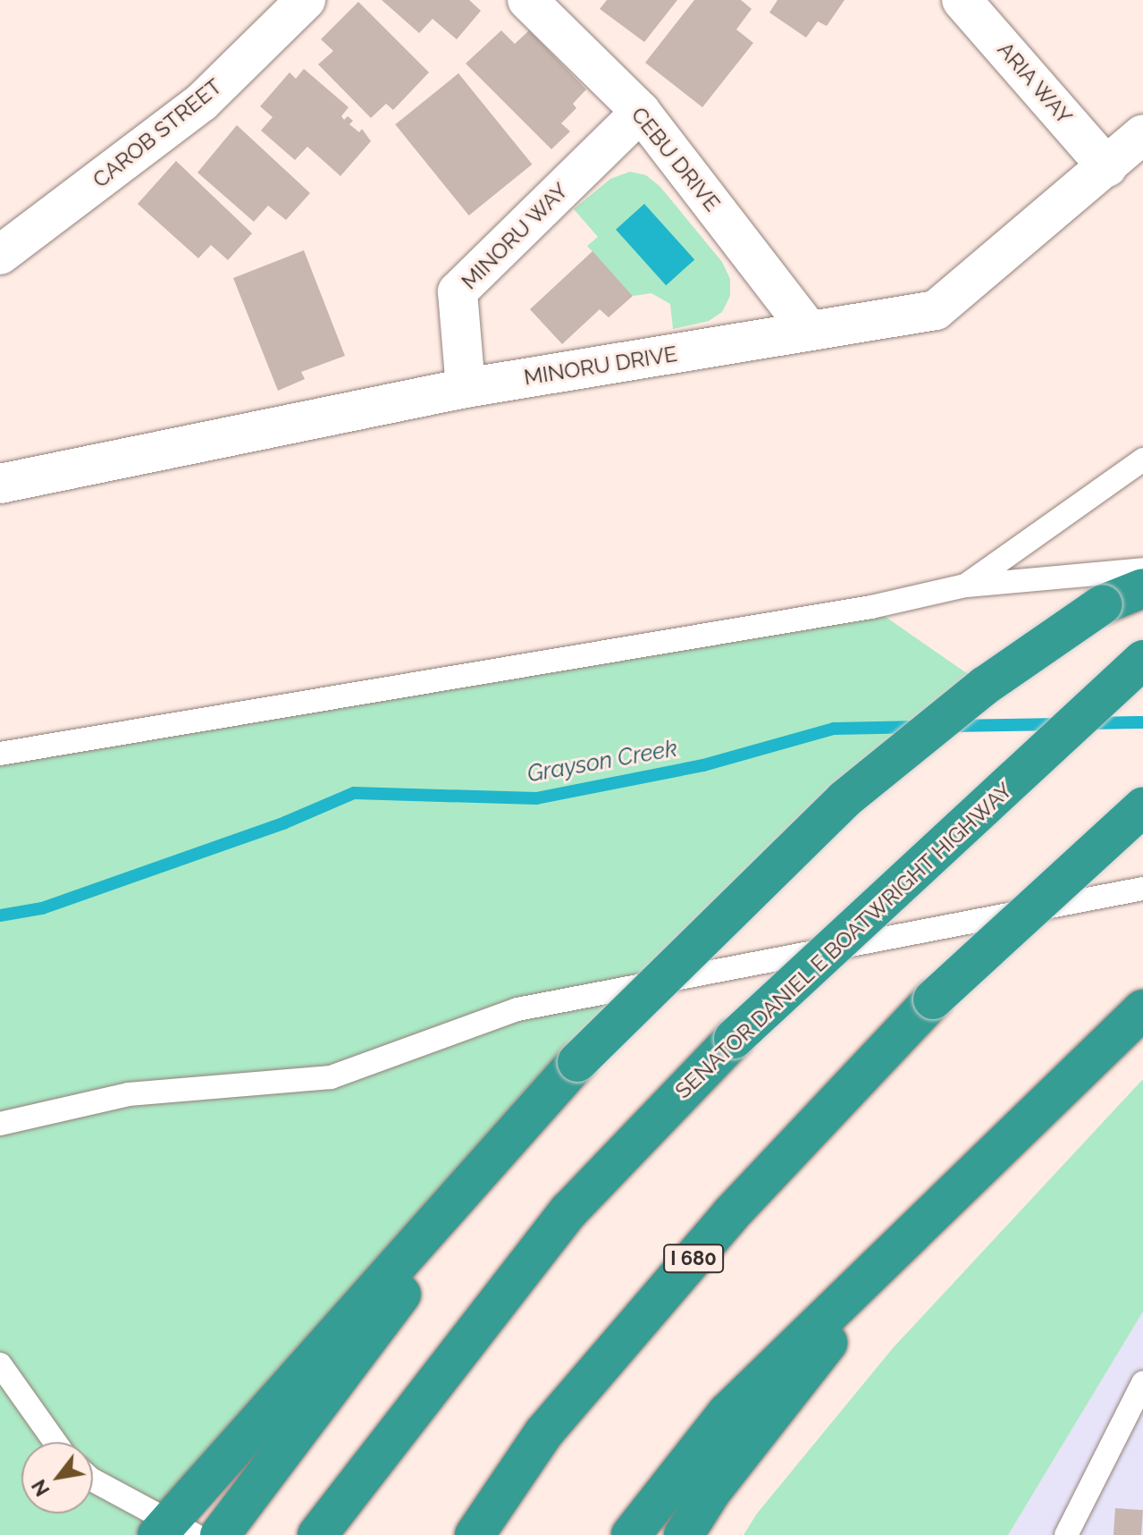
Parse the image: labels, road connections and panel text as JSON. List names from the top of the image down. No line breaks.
{"streets":{"highway":["SENATOR DANIEL E BOATWRIGHT HIGHWAY","I 680"],"street":["ARIA WAY","CAROB STREET","CEBU DRIVE","MINORU WAY","MINORU DRIVE"]},"crossings":[["ARIA WAY","MINORU DRIVE"],["CEBU DRIVE","MINORU WAY"],["CEBU DRIVE","MINORU DRIVE"],["MINORU WAY","MINORU DRIVE"]],"water":["Grayson Creek"],"north":"bottom left"}
